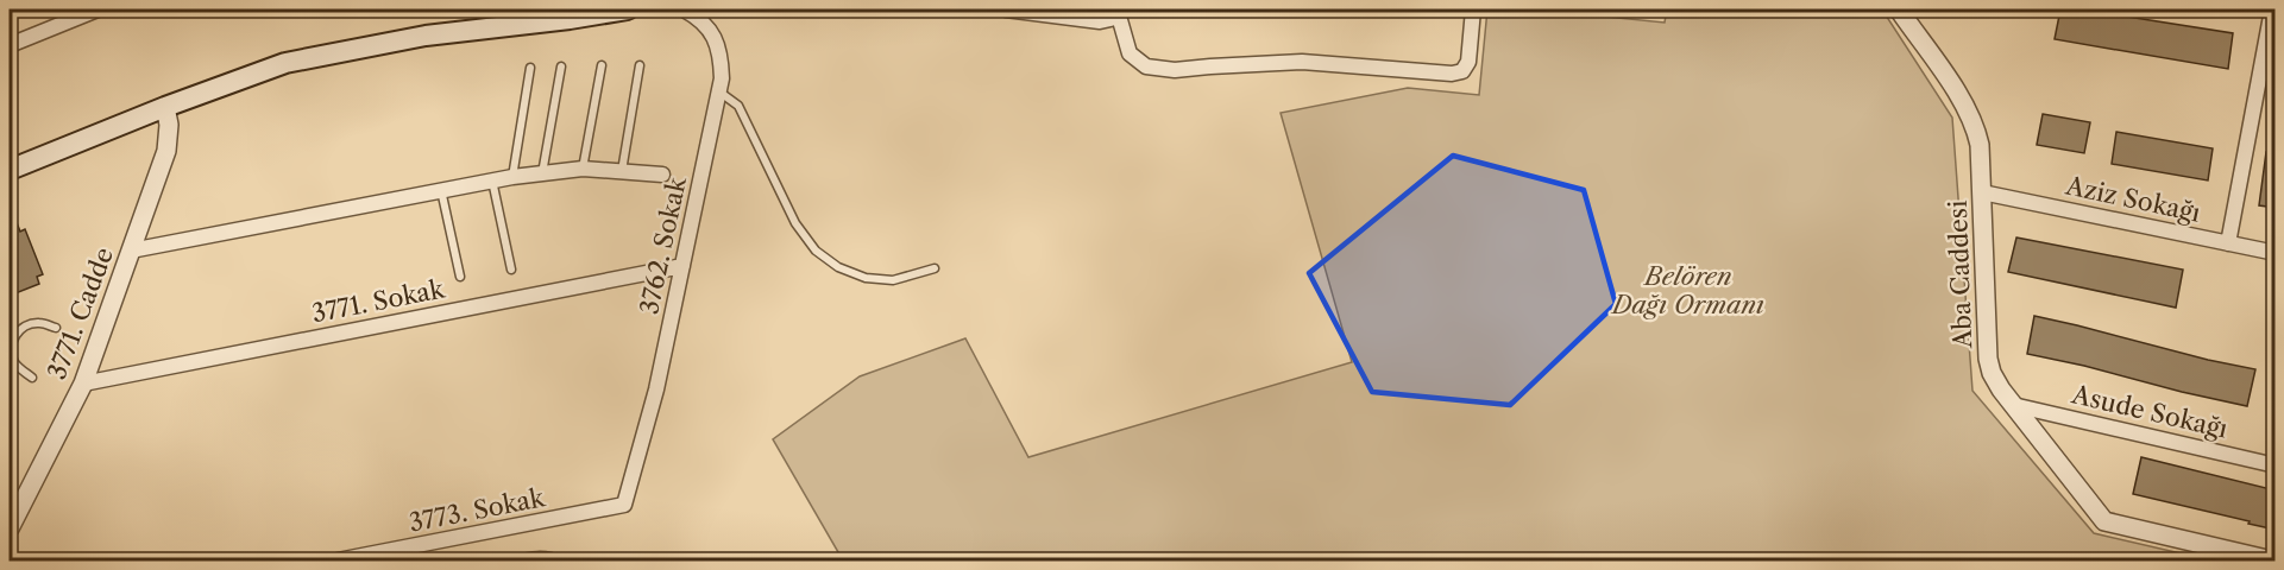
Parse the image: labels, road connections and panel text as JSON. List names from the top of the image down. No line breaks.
{"streets":{"street":["Aziz Sokağı","3762. Sokak","Aba Caddesi","3771. Sokak","3771. Cadde","Asude Sokağı","3773. Sokak"]},"crossings":[["Aziz Sokağı","Aba Caddesi"],["3762. Sokak","3771. Sokak"],["3762. Sokak","3773. Sokak"],["Aba Caddesi","Asude Sokağı"],["3771. Sokak","3771. Cadde"]],"parks":["Belören Dağı Ormanı"]}
